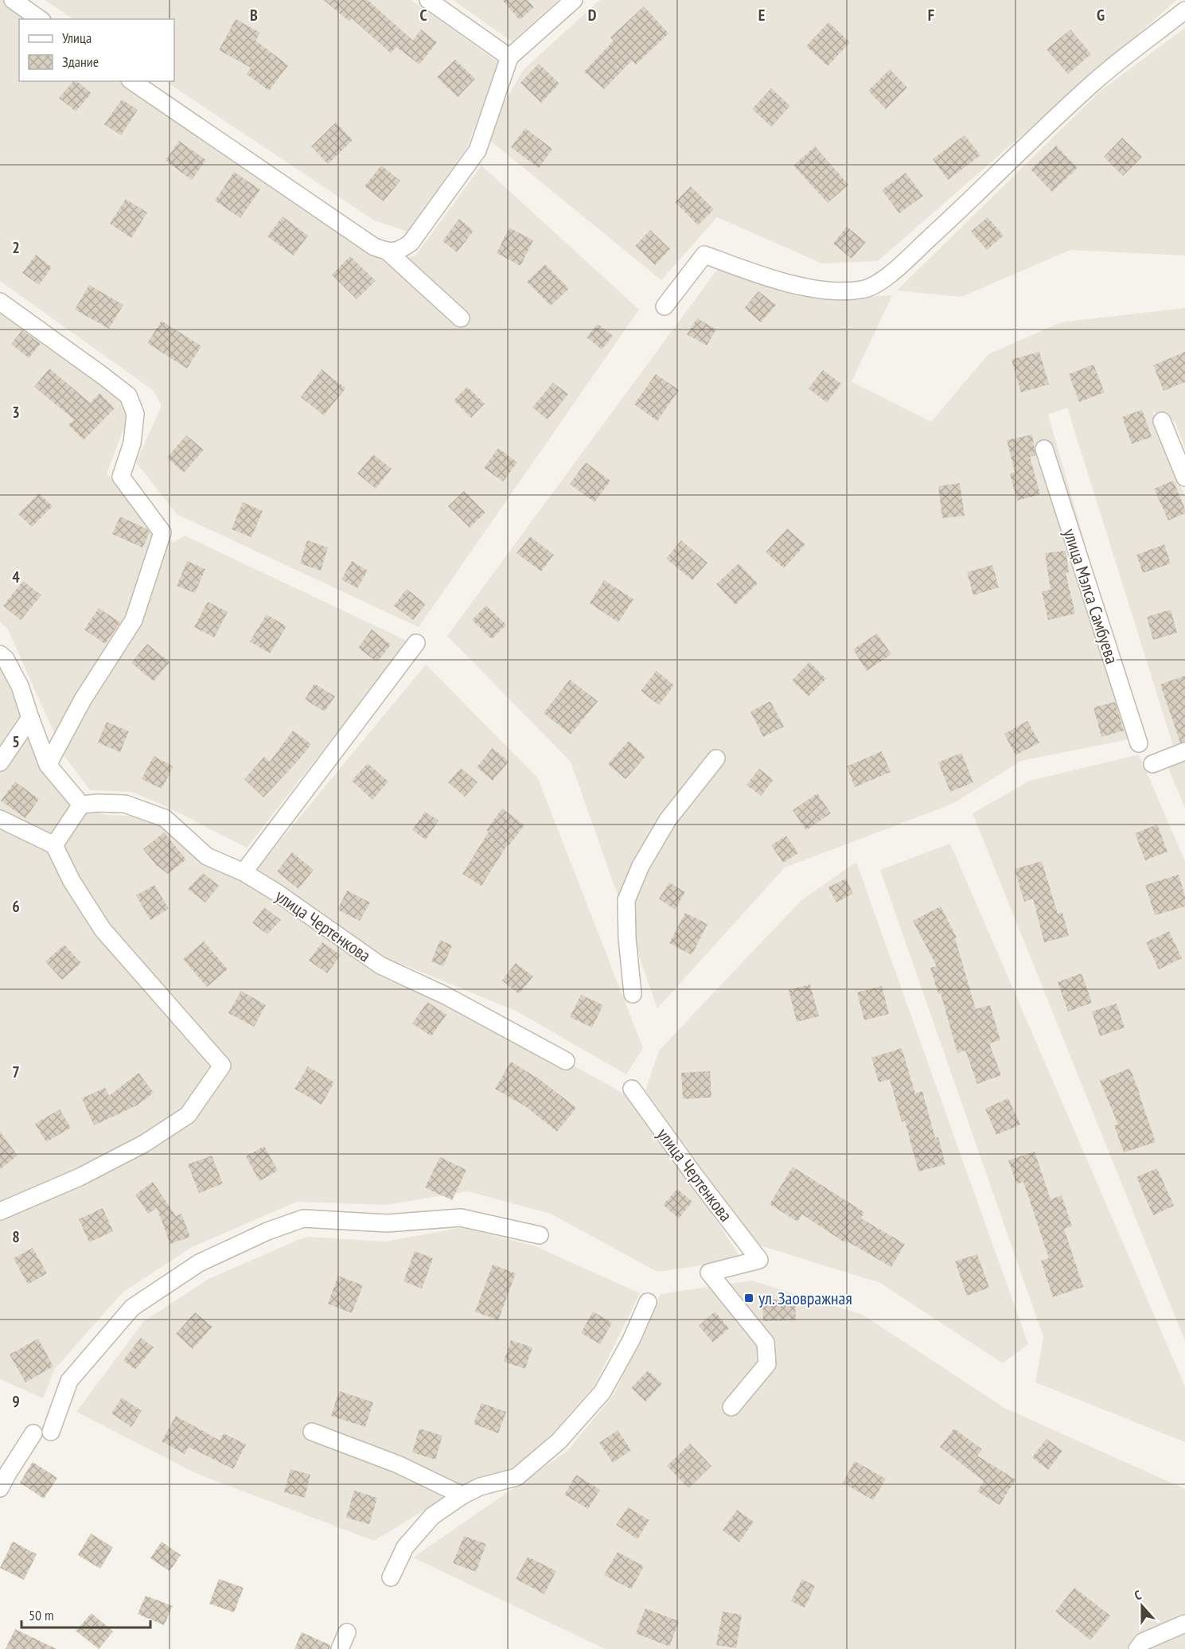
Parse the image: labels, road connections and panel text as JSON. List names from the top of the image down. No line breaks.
{"streets":{"street":["улица Мэлса Самбуева","улица Чертенкова"]},"places":{"transit":["ул. Заовражная"]},"legend":["Улица","Здание"],"scale_bar":"50 m","north":"top","grid":{"columns":["B","C","D","E","F","G"],"rows":["2","3","4","5","6","7","8","9"]}}
